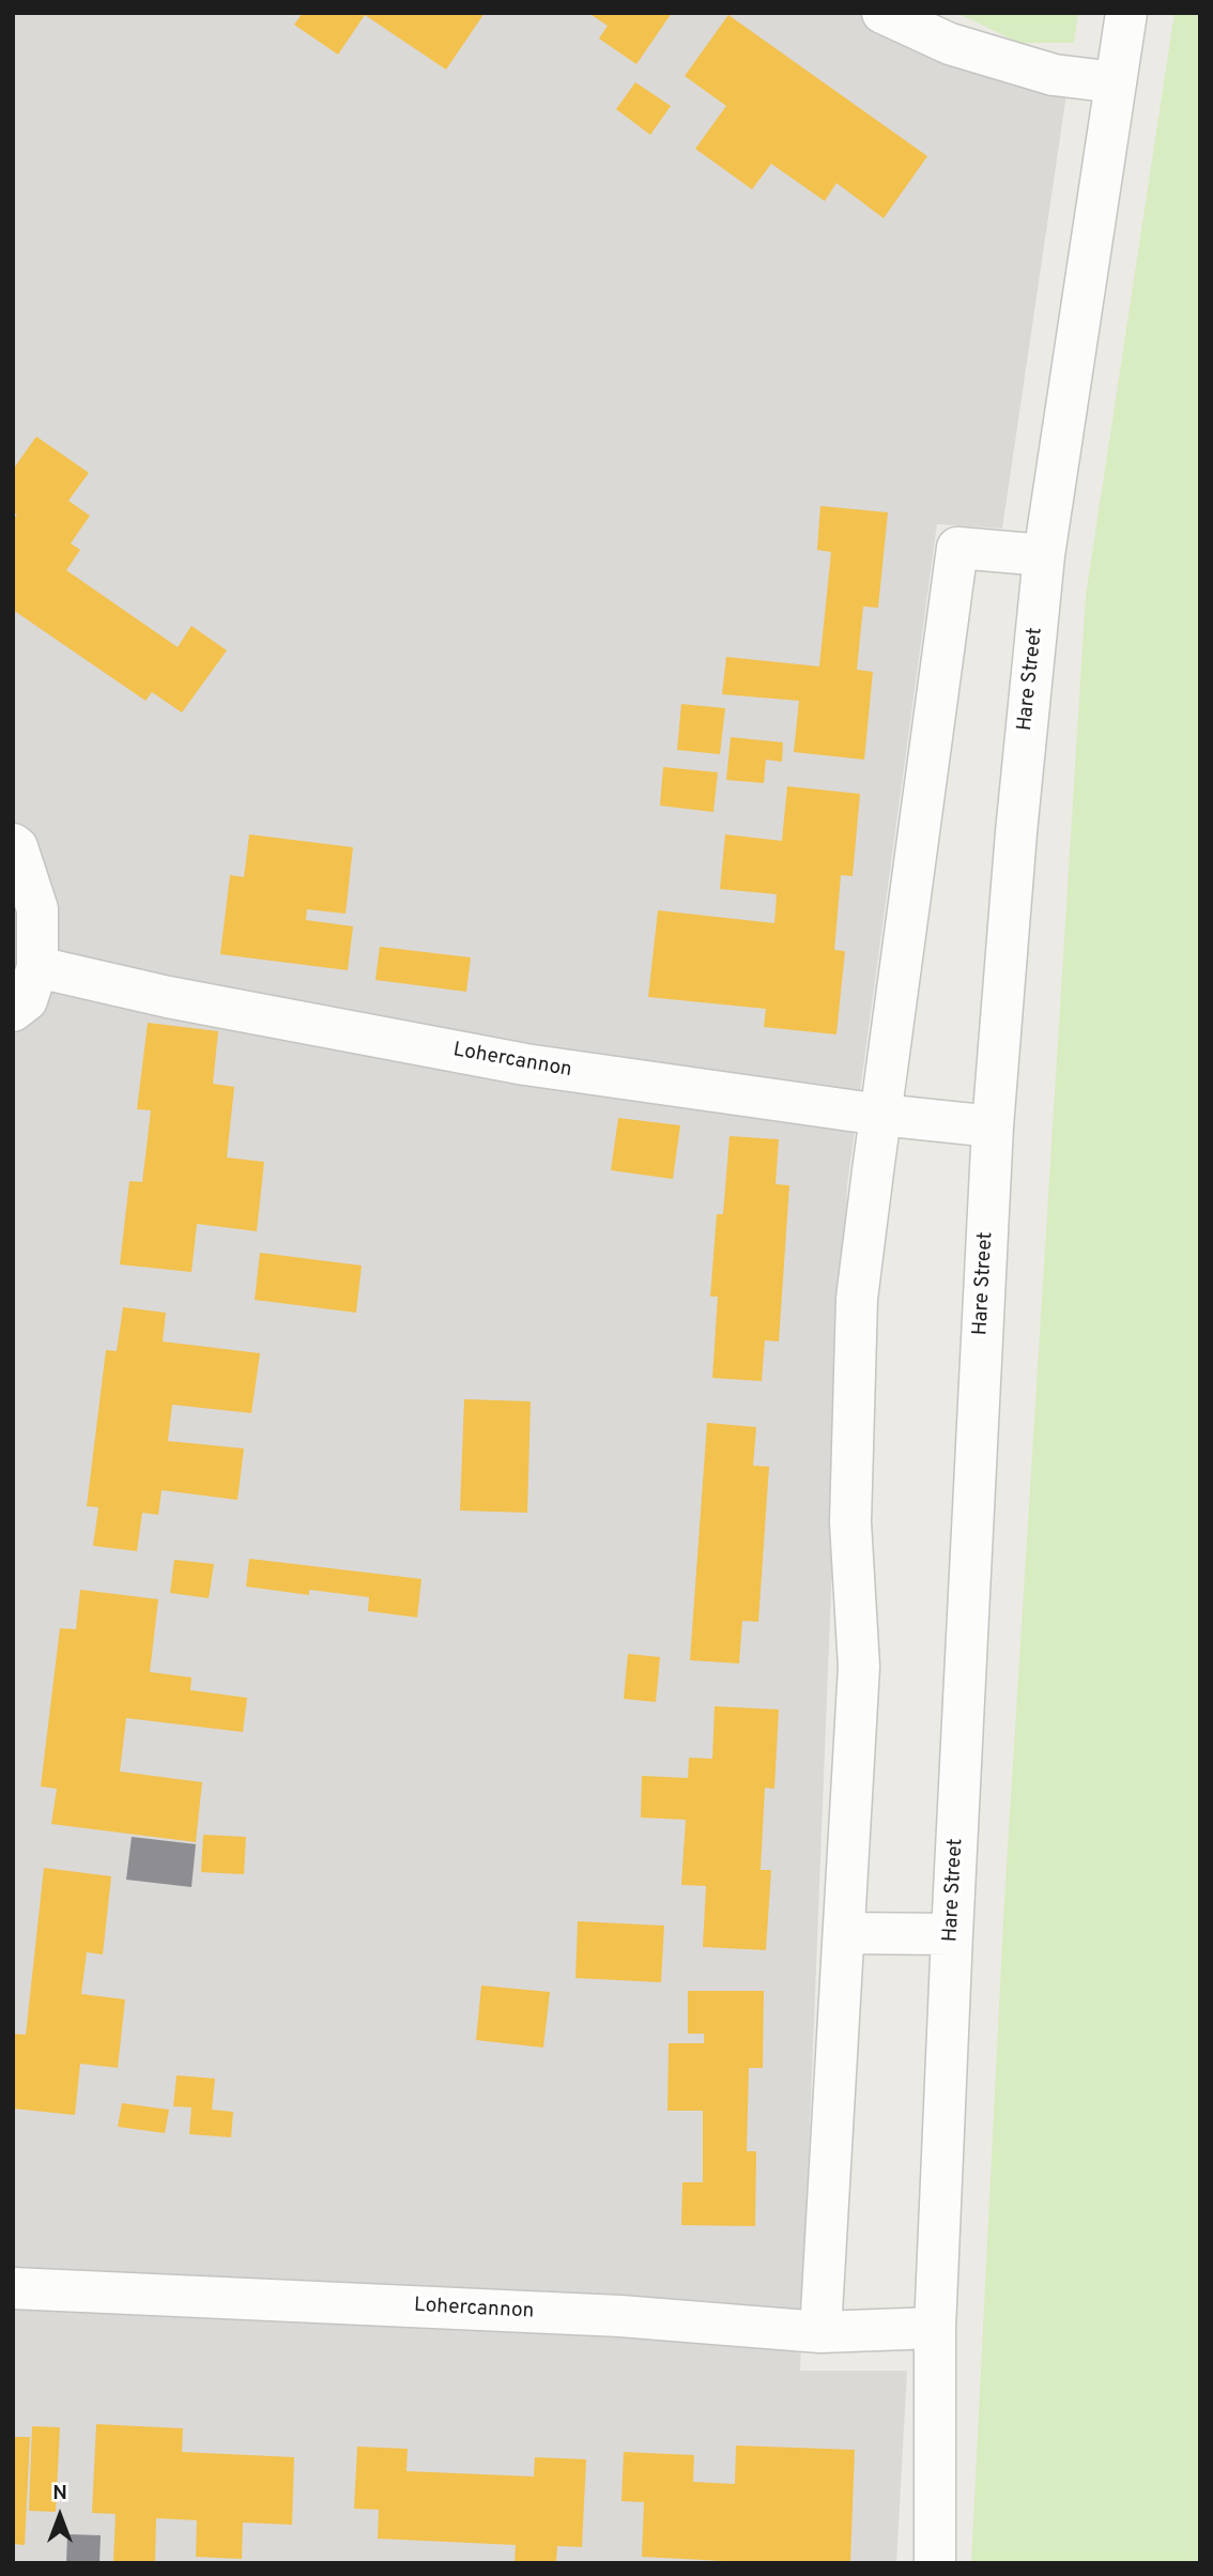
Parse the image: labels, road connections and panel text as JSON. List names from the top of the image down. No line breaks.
{"streets":{"street":["Hare Street","Lohercannon"]},"crossings":[["Hare Street","Lohercannon"]],"north":"top"}
